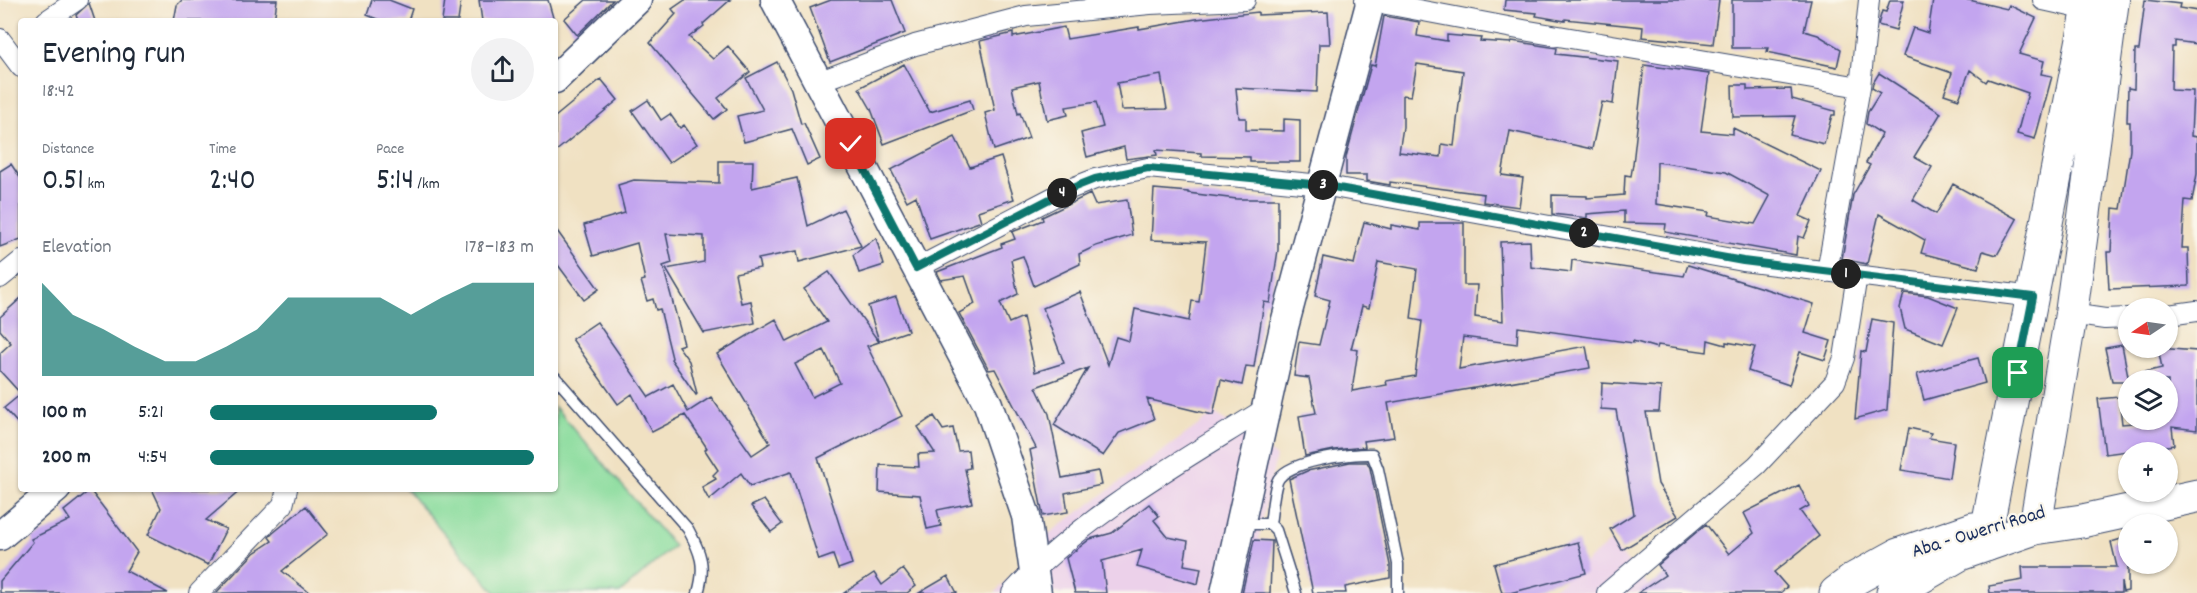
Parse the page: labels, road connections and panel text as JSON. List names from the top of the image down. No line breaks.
{"streets":{"highway":["Aba - Owerri Road"]},"north":"left","page":{"heading":["Evening run","18:42"],"stats":[["Distance","0.51 km"],["Time","2:40"],["Pace","5:14 /km"]],"pins":["3","4","2","1"],"chart":["Elevation","178–183 m"],"map_buttons":["+","−"],"list":[{"name":"100 m","note":"5:21"},{"name":"200 m","note":"4:54"}]}}
